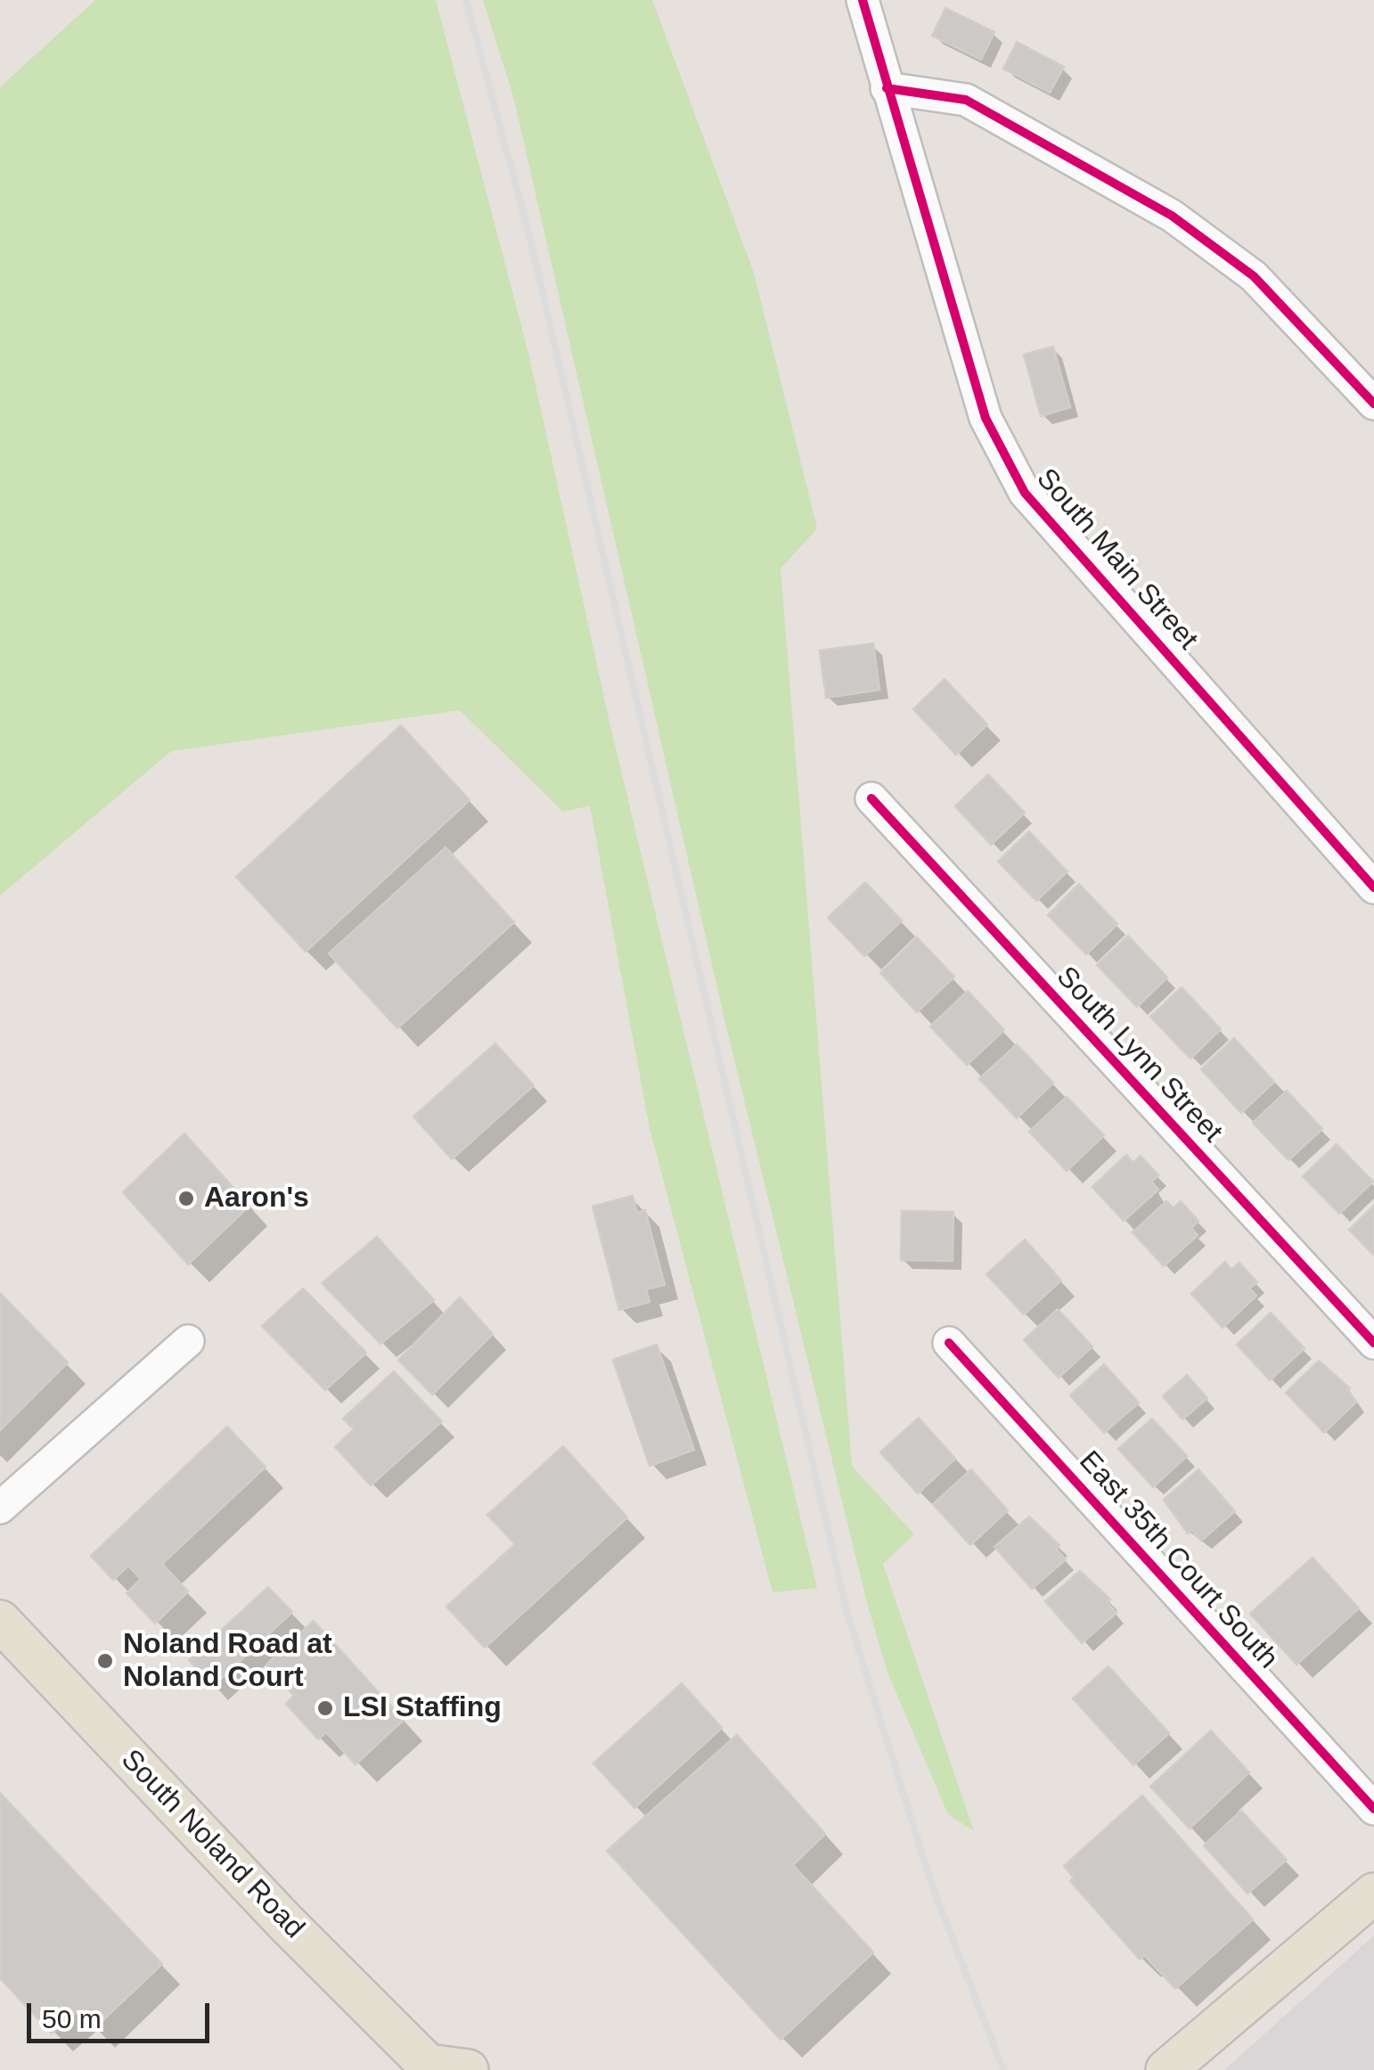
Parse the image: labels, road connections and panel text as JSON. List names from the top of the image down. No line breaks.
{"streets":{"main road":["South Noland Road"],"street":["South Main Street","South Lynn Street","East 35th Court South"]},"places":["Aaron's","Noland Road at Noland Court","LSI Staffing"],"scale_bar":"50 m"}
